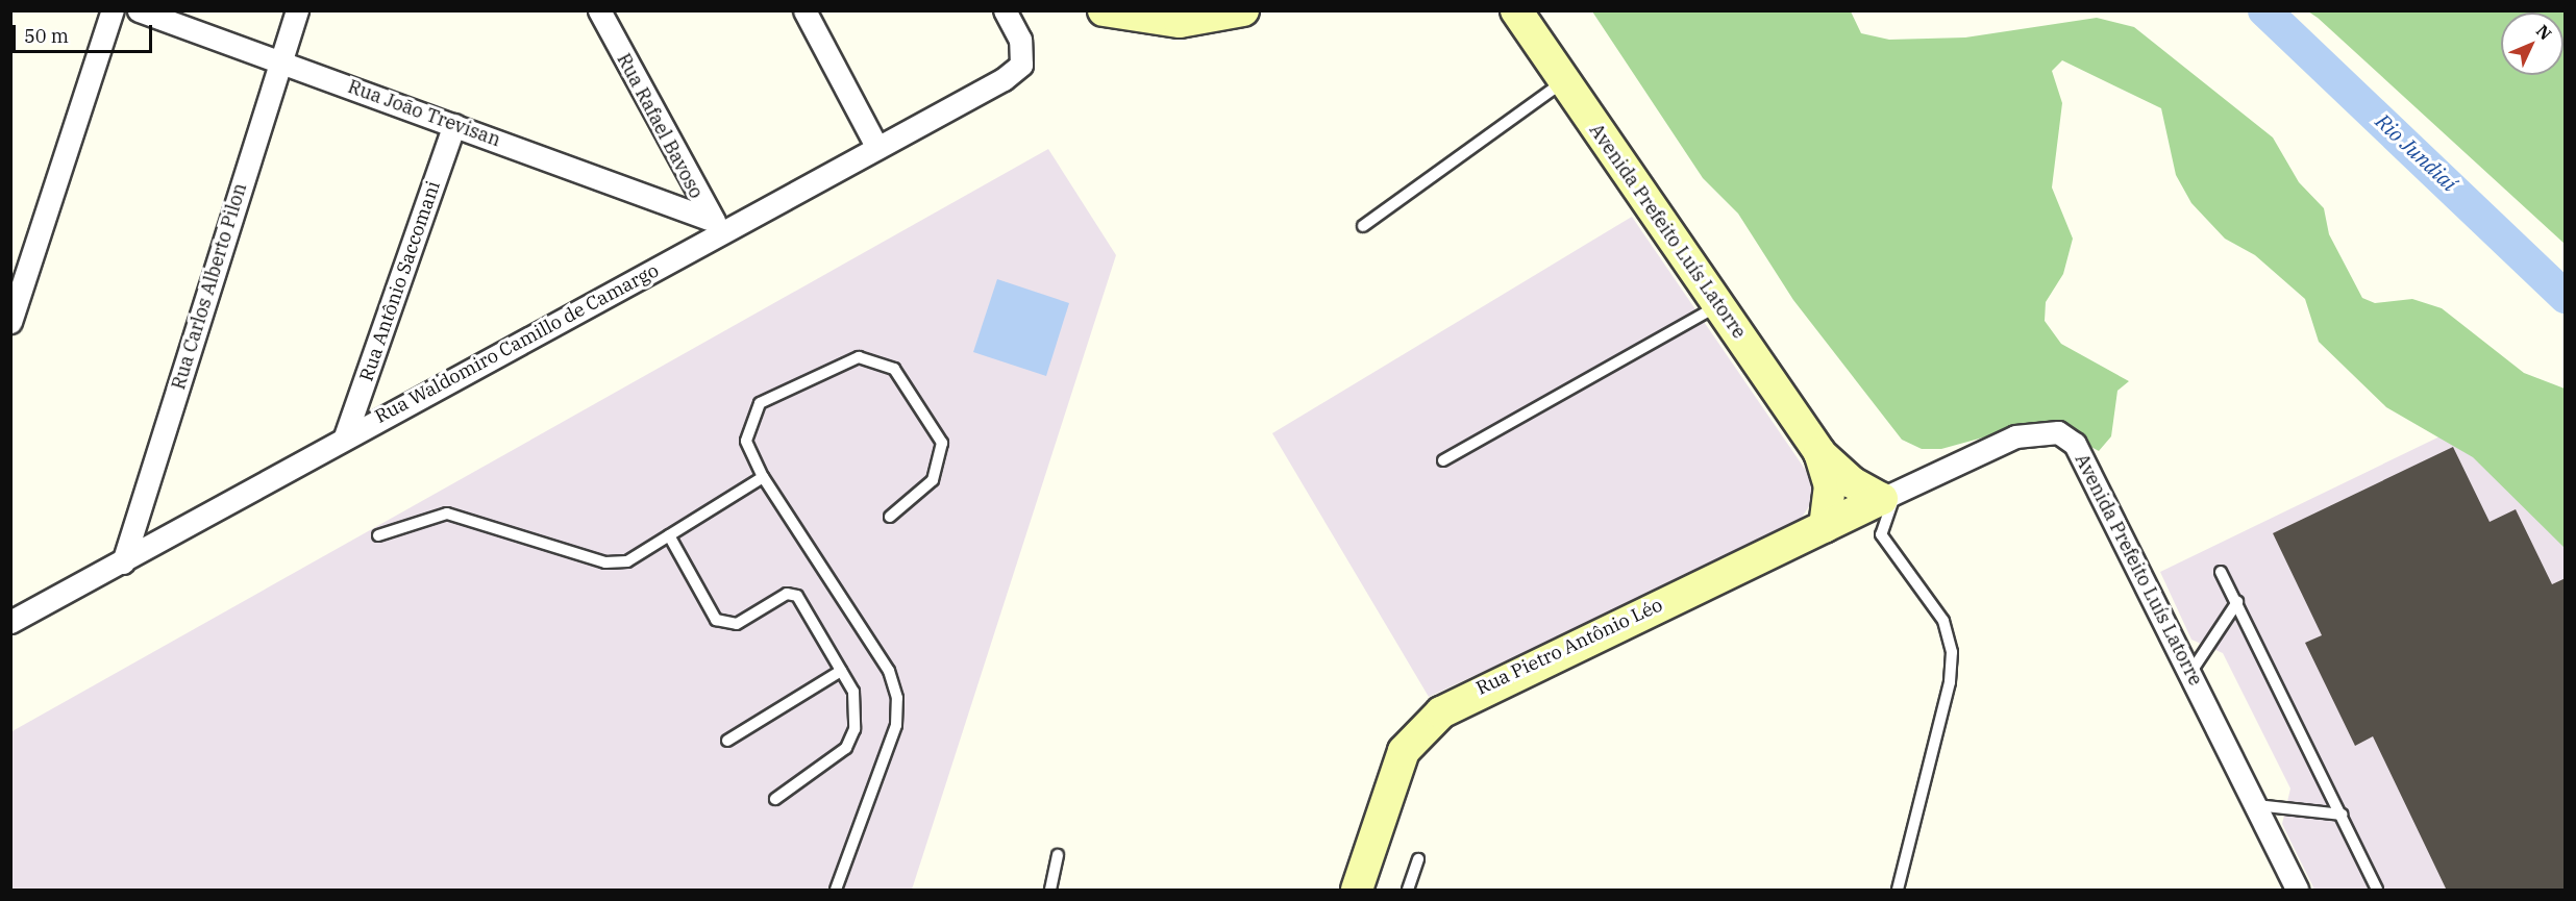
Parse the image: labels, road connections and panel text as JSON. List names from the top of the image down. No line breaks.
{"streets":{"main road":["Avenida Prefeito Luís Latorre","Rua Pietro Antônio Léo"],"street":["Rua João Trevisan","Rua Rafael Bavoso","Rua Antônio Saccomani","Rua Carlos Alberto Pilon","Rua Waldomiro Camillo de Camargo"]},"crossings":[["Rua João Trevisan","Rua Rafael Bavoso"],["Rua João Trevisan","Rua Antônio Saccomani"],["Rua João Trevisan","Rua Carlos Alberto Pilon"],["Rua Rafael Bavoso","Rua Waldomiro Camillo de Camargo"],["Avenida Prefeito Luís Latorre","Rua Pietro Antônio Léo"],["Rua Antônio Saccomani","Rua Waldomiro Camillo de Camargo"],["Rua Carlos Alberto Pilon","Rua Waldomiro Camillo de Camargo"]],"water":["Rio Jundiaí"],"scale_bar":"50 m","north":"top right"}
